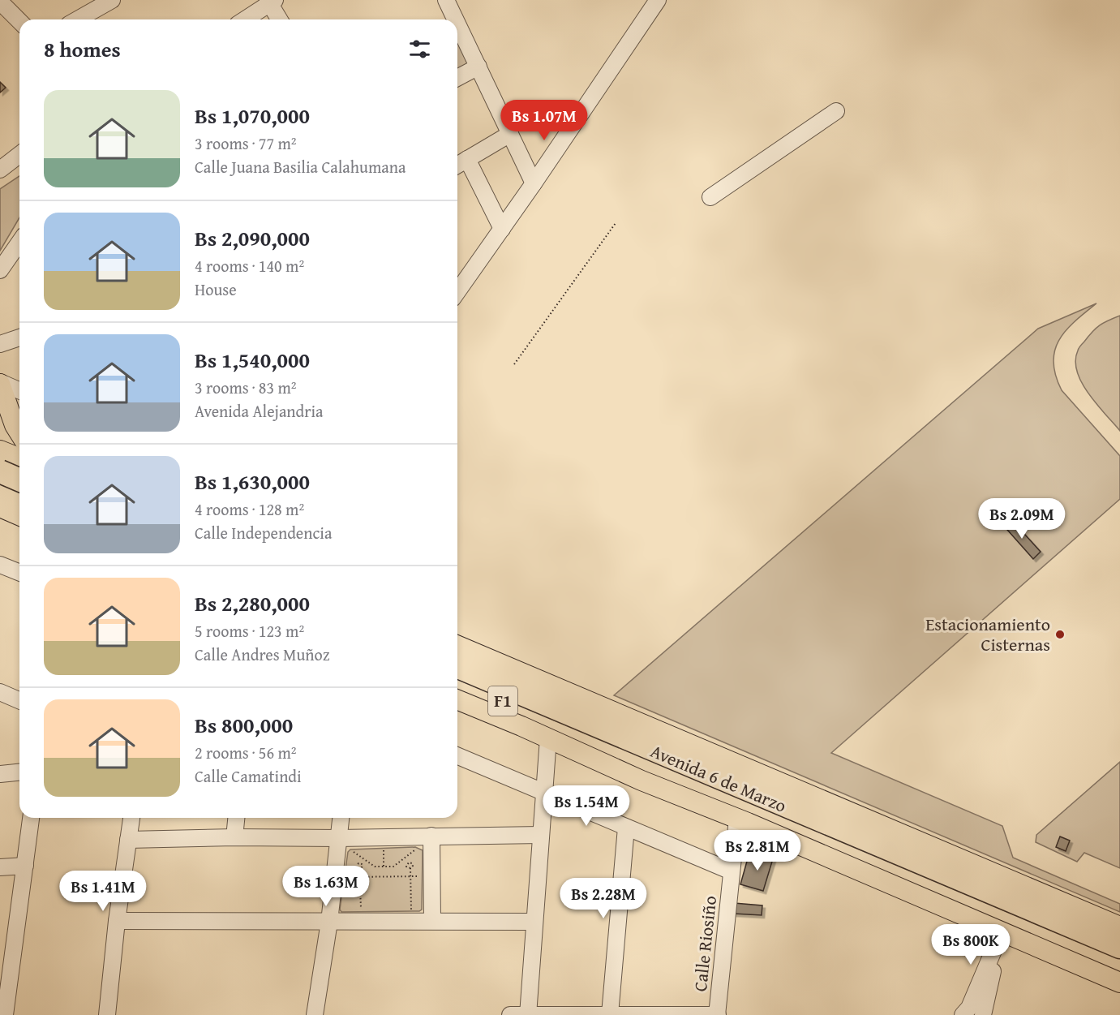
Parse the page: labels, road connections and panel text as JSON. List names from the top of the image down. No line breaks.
{"streets":{"highway":["F1","Avenida 6 de Marzo"],"street":["Calle Riosiño"]},"crossings":[["Avenida 6 de Marzo","Calle Riosiño"]],"places":["Estacionamiento Cisternas"],"page":{"heading":"8 homes","list":[{"name":"Bs 1,070,000","note":"3 rooms · 77 m² · Calle Juana Basilia Calahumana"},{"name":"Bs 2,090,000","note":"4 rooms · 140 m² · House"},{"name":"Bs 1,540,000","note":"3 rooms · 83 m² · Avenida Alejandria"},{"name":"Bs 1,630,000","note":"4 rooms · 128 m² · Calle Independencia"},{"name":"Bs 2,280,000","note":"5 rooms · 123 m² · Calle Andres Muñoz"},{"name":"Bs 800,000","note":"2 rooms · 56 m² · Calle Camatindi"}],"price":["Bs 1.07M","Bs 2.09M","Bs 1.54M","Bs 2.81M","Bs 1.63M","Bs 1.41M","Bs 2.28M","Bs 800K"]}}
